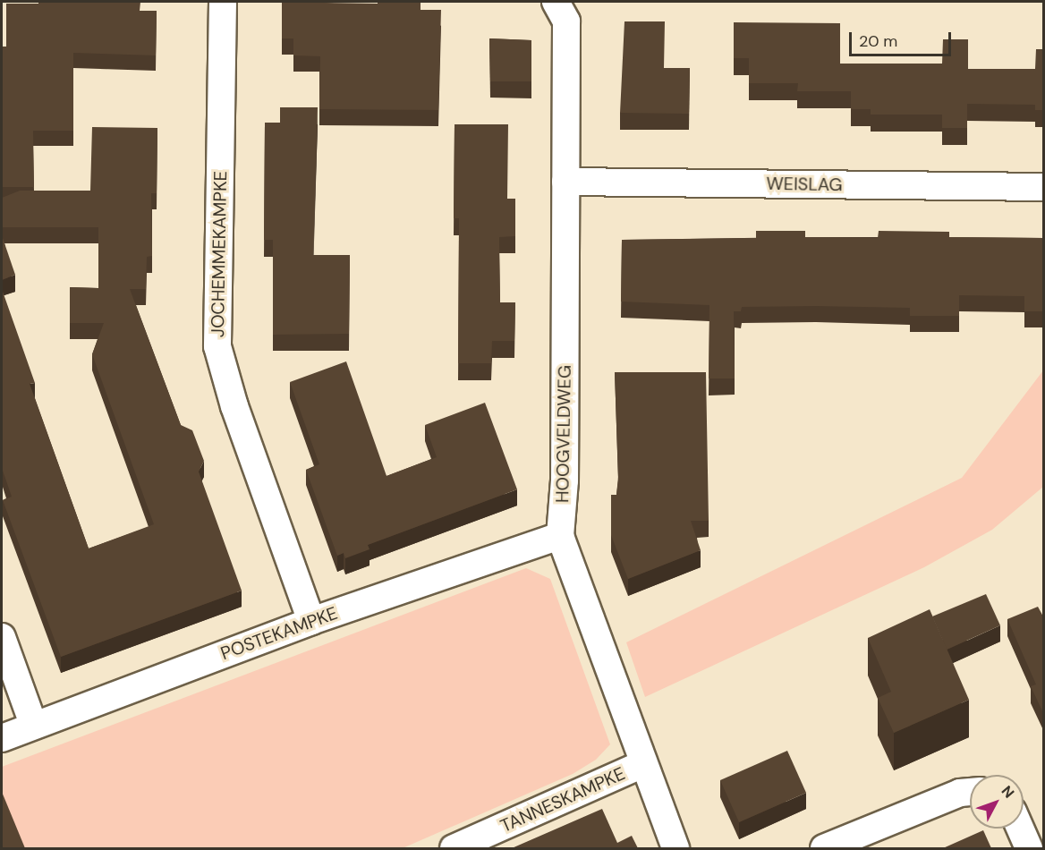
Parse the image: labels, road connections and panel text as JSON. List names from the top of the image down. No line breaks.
{"streets":{"street":["WEISLAG","JOCHEMMEKAMPKE","HOOGVELDWEG","POSTEKAMPKE","TANNESKAMPKE"]},"crossings":[["WEISLAG","HOOGVELDWEG"],["JOCHEMMEKAMPKE","POSTEKAMPKE"],["HOOGVELDWEG","POSTEKAMPKE"],["HOOGVELDWEG","TANNESKAMPKE"]],"scale_bar":"20 m","north":"top right"}
